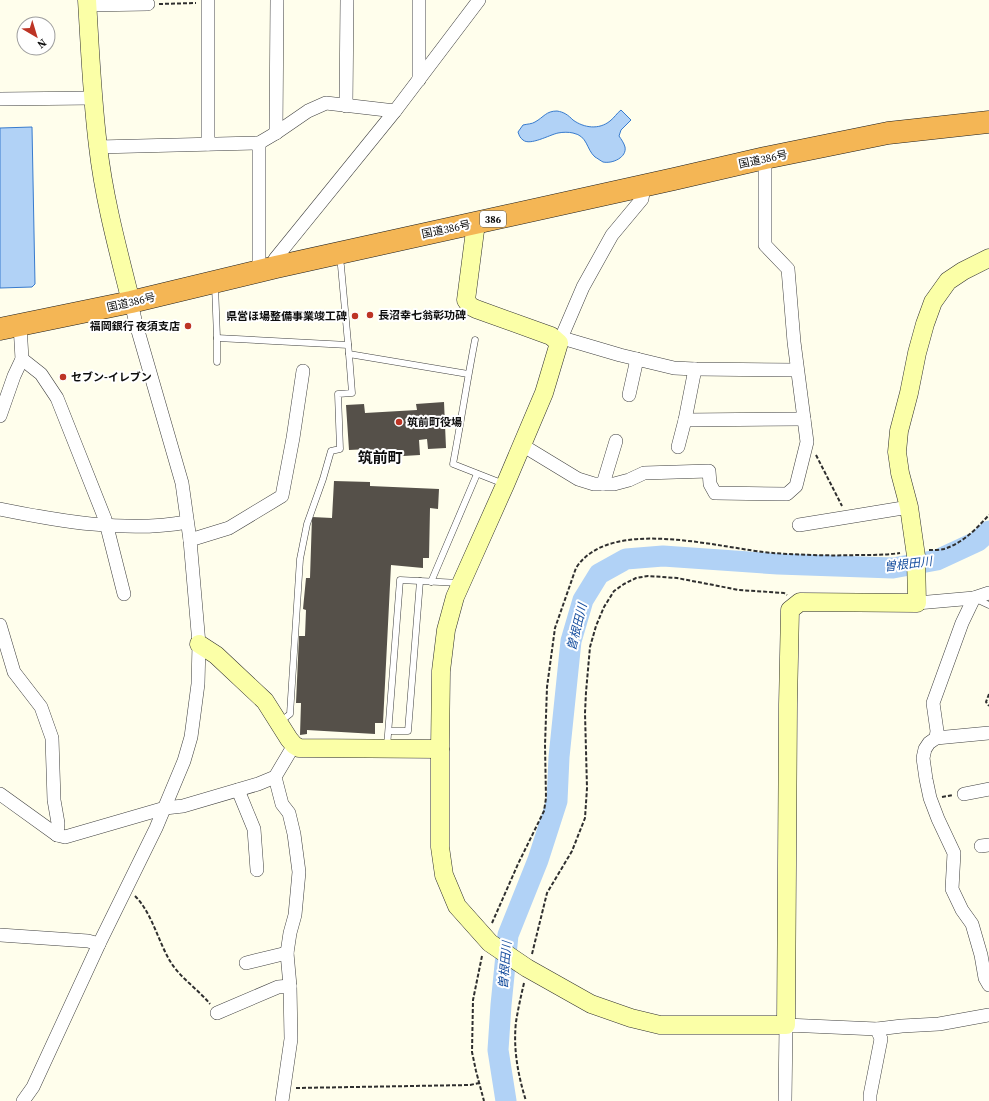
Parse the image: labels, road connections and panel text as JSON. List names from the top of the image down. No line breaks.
{"streets":{"highway":["国道386号","386"]},"districts":["筑前町"],"water":["曽根田川"],"places":["長沼幸七翁彰功碑","県営ほ場整備事業竣工碑","福岡銀行 夜須支店","セブン-イレブン","筑前町役場"],"north":"bottom right"}
